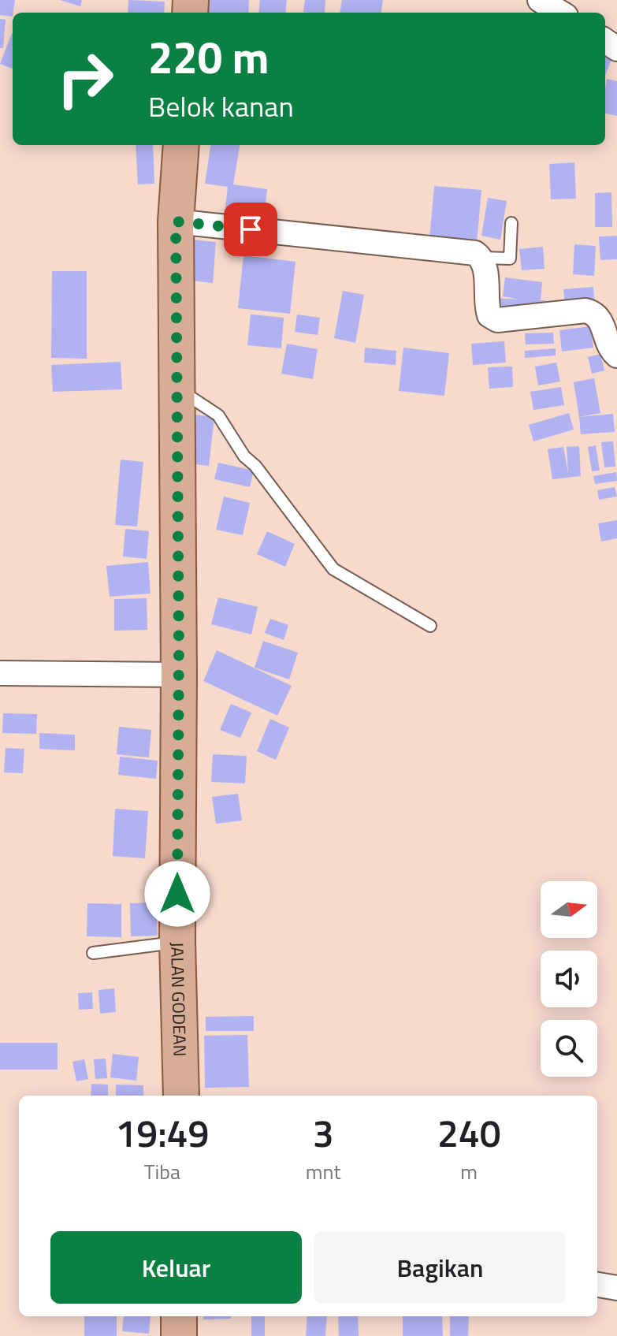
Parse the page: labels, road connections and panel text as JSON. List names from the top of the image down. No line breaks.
{"streets":{"main road":["JALAN GODEAN"]},"north":"right","page":{"turn":["220 m","Belok kanan"],"eta":["19:49","Tiba","3","mnt","240","m"],"buttons":["Keluar","Bagikan"]}}
